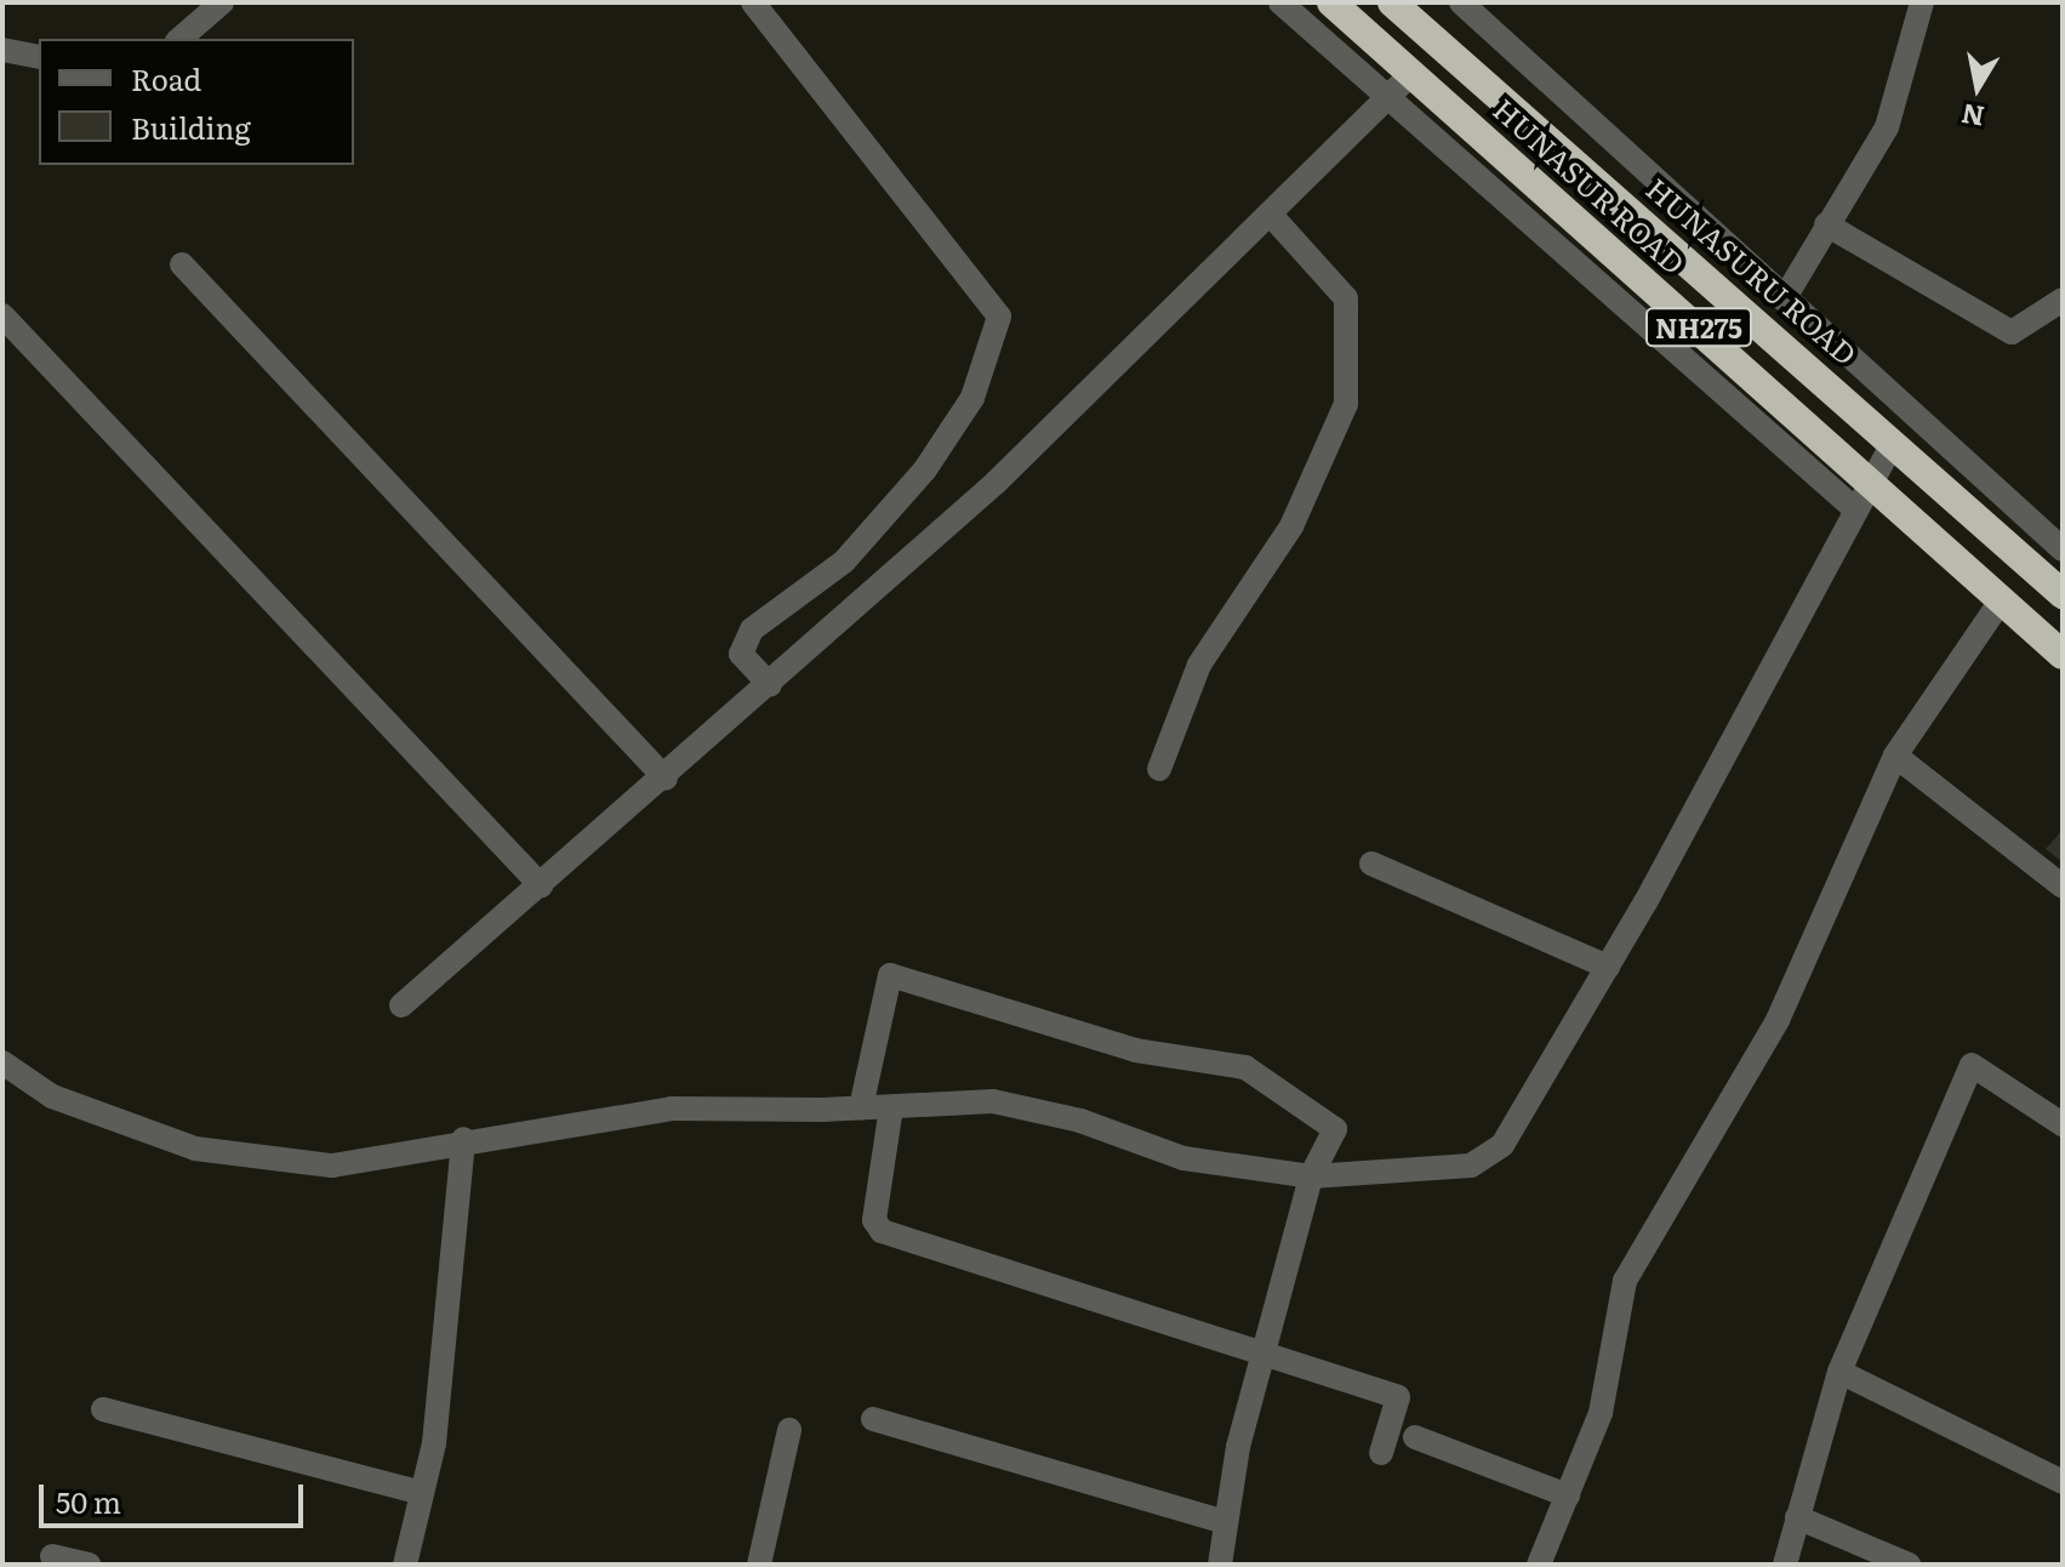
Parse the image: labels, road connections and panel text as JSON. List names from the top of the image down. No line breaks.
{"streets":{"highway":["HUNASUR ROAD","HUNASURU ROAD","NH275"]},"legend":["Road","Building"],"scale_bar":"50 m","north":"bottom"}
